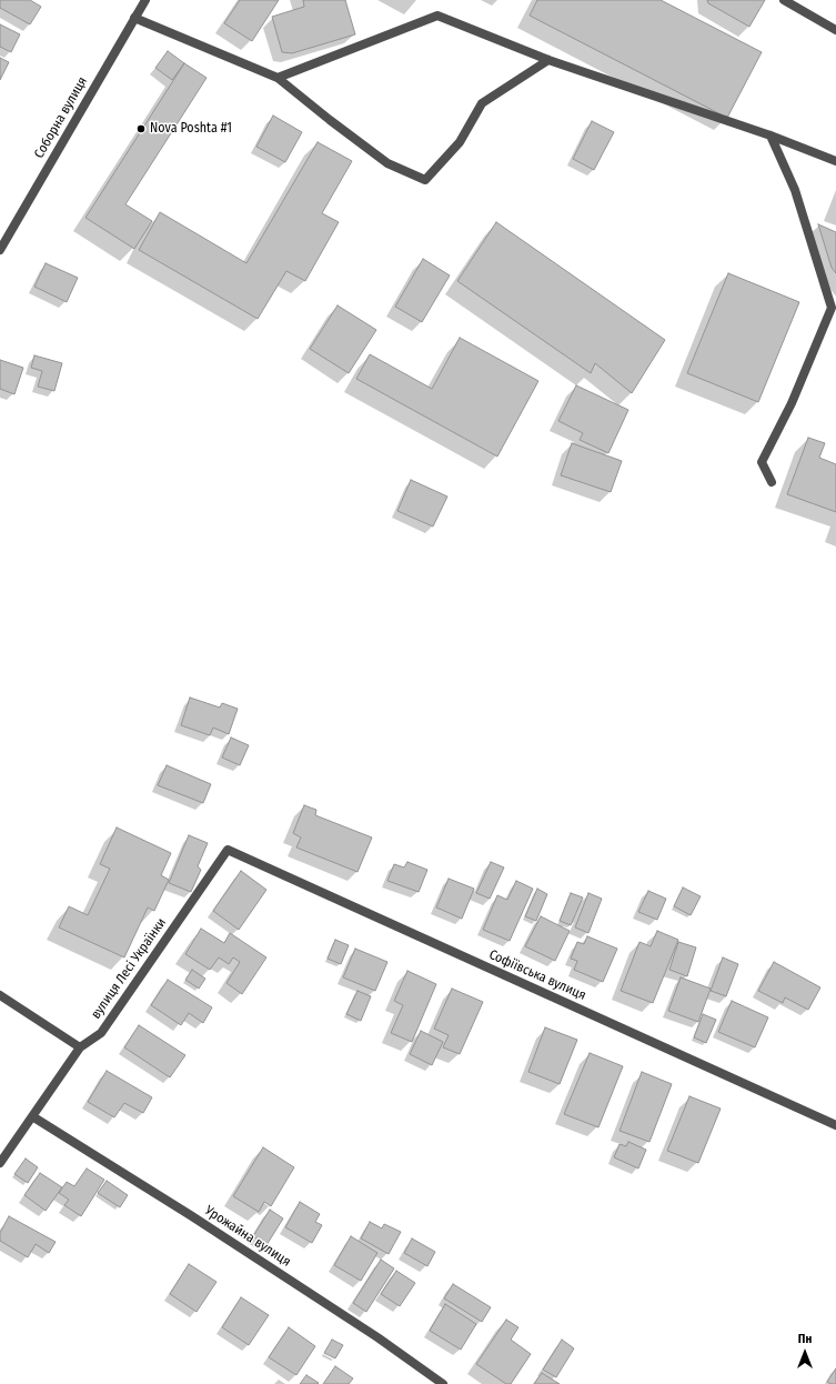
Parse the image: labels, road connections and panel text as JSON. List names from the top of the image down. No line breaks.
{"streets":{"street":["Соборна вулиця","вулиця Лесі Українки","Софіївська вулиця","Урожайна вулиця"]},"crossings":[["вулиця Лесі Українки","Софіївська вулиця"],["вулиця Лесі Українки","Урожайна вулиця"]],"places":["Nova Poshta #1"],"north":"top"}
